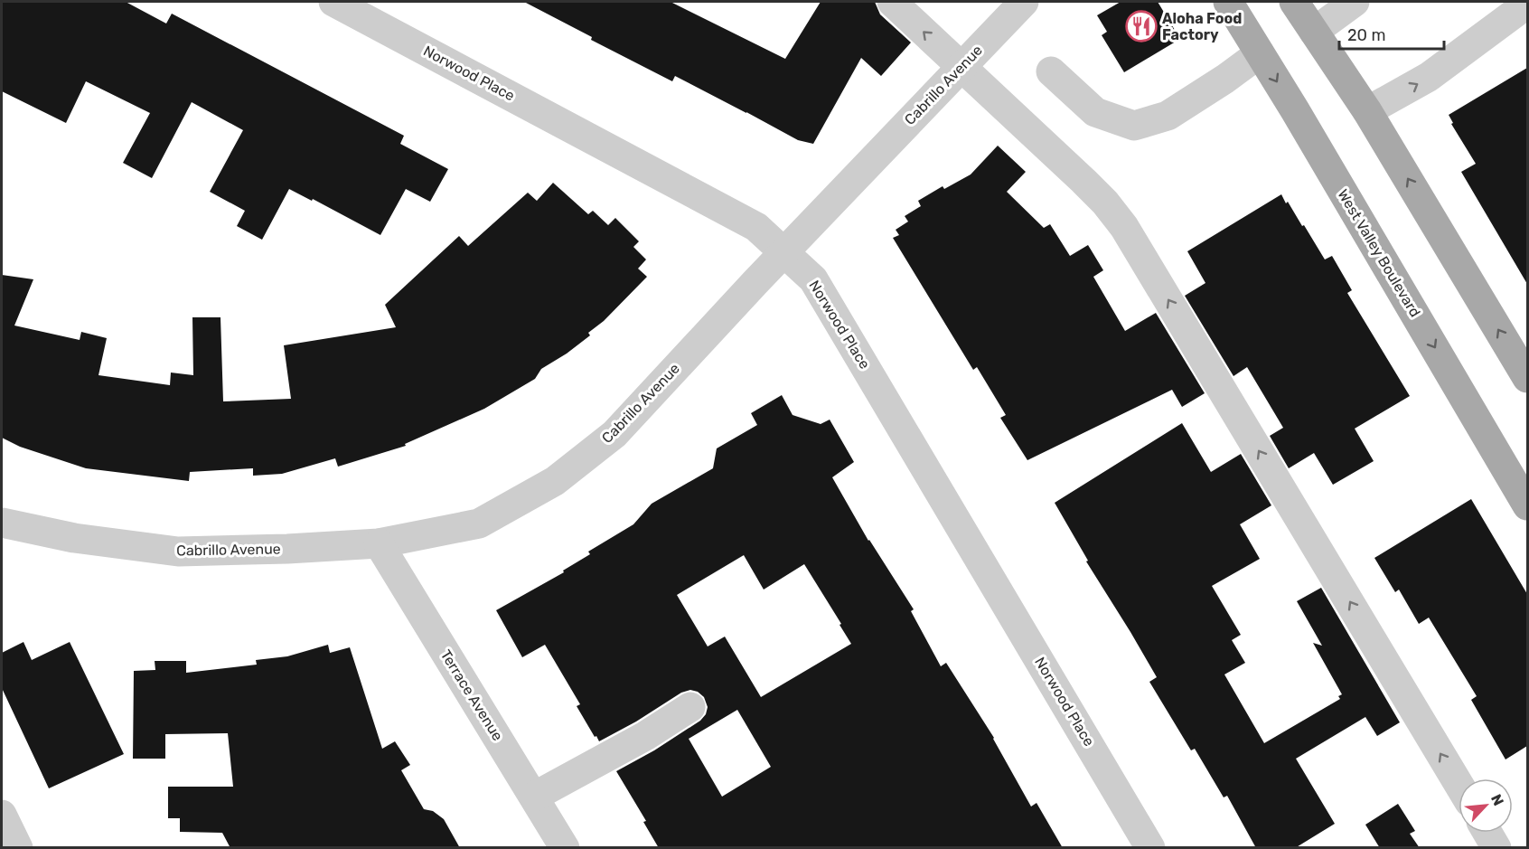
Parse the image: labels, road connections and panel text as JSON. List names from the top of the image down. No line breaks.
{"streets":{"main road":["West Valley Boulevard"],"street":["Norwood Place","Cabrillo Avenue","Terrace Avenue"]},"crossings":[["Norwood Place","Cabrillo Avenue"],["Cabrillo Avenue","Terrace Avenue"]],"places":{"restaurant":["Aloha Food Factory"]},"scale_bar":"20 m","north":"top right"}
